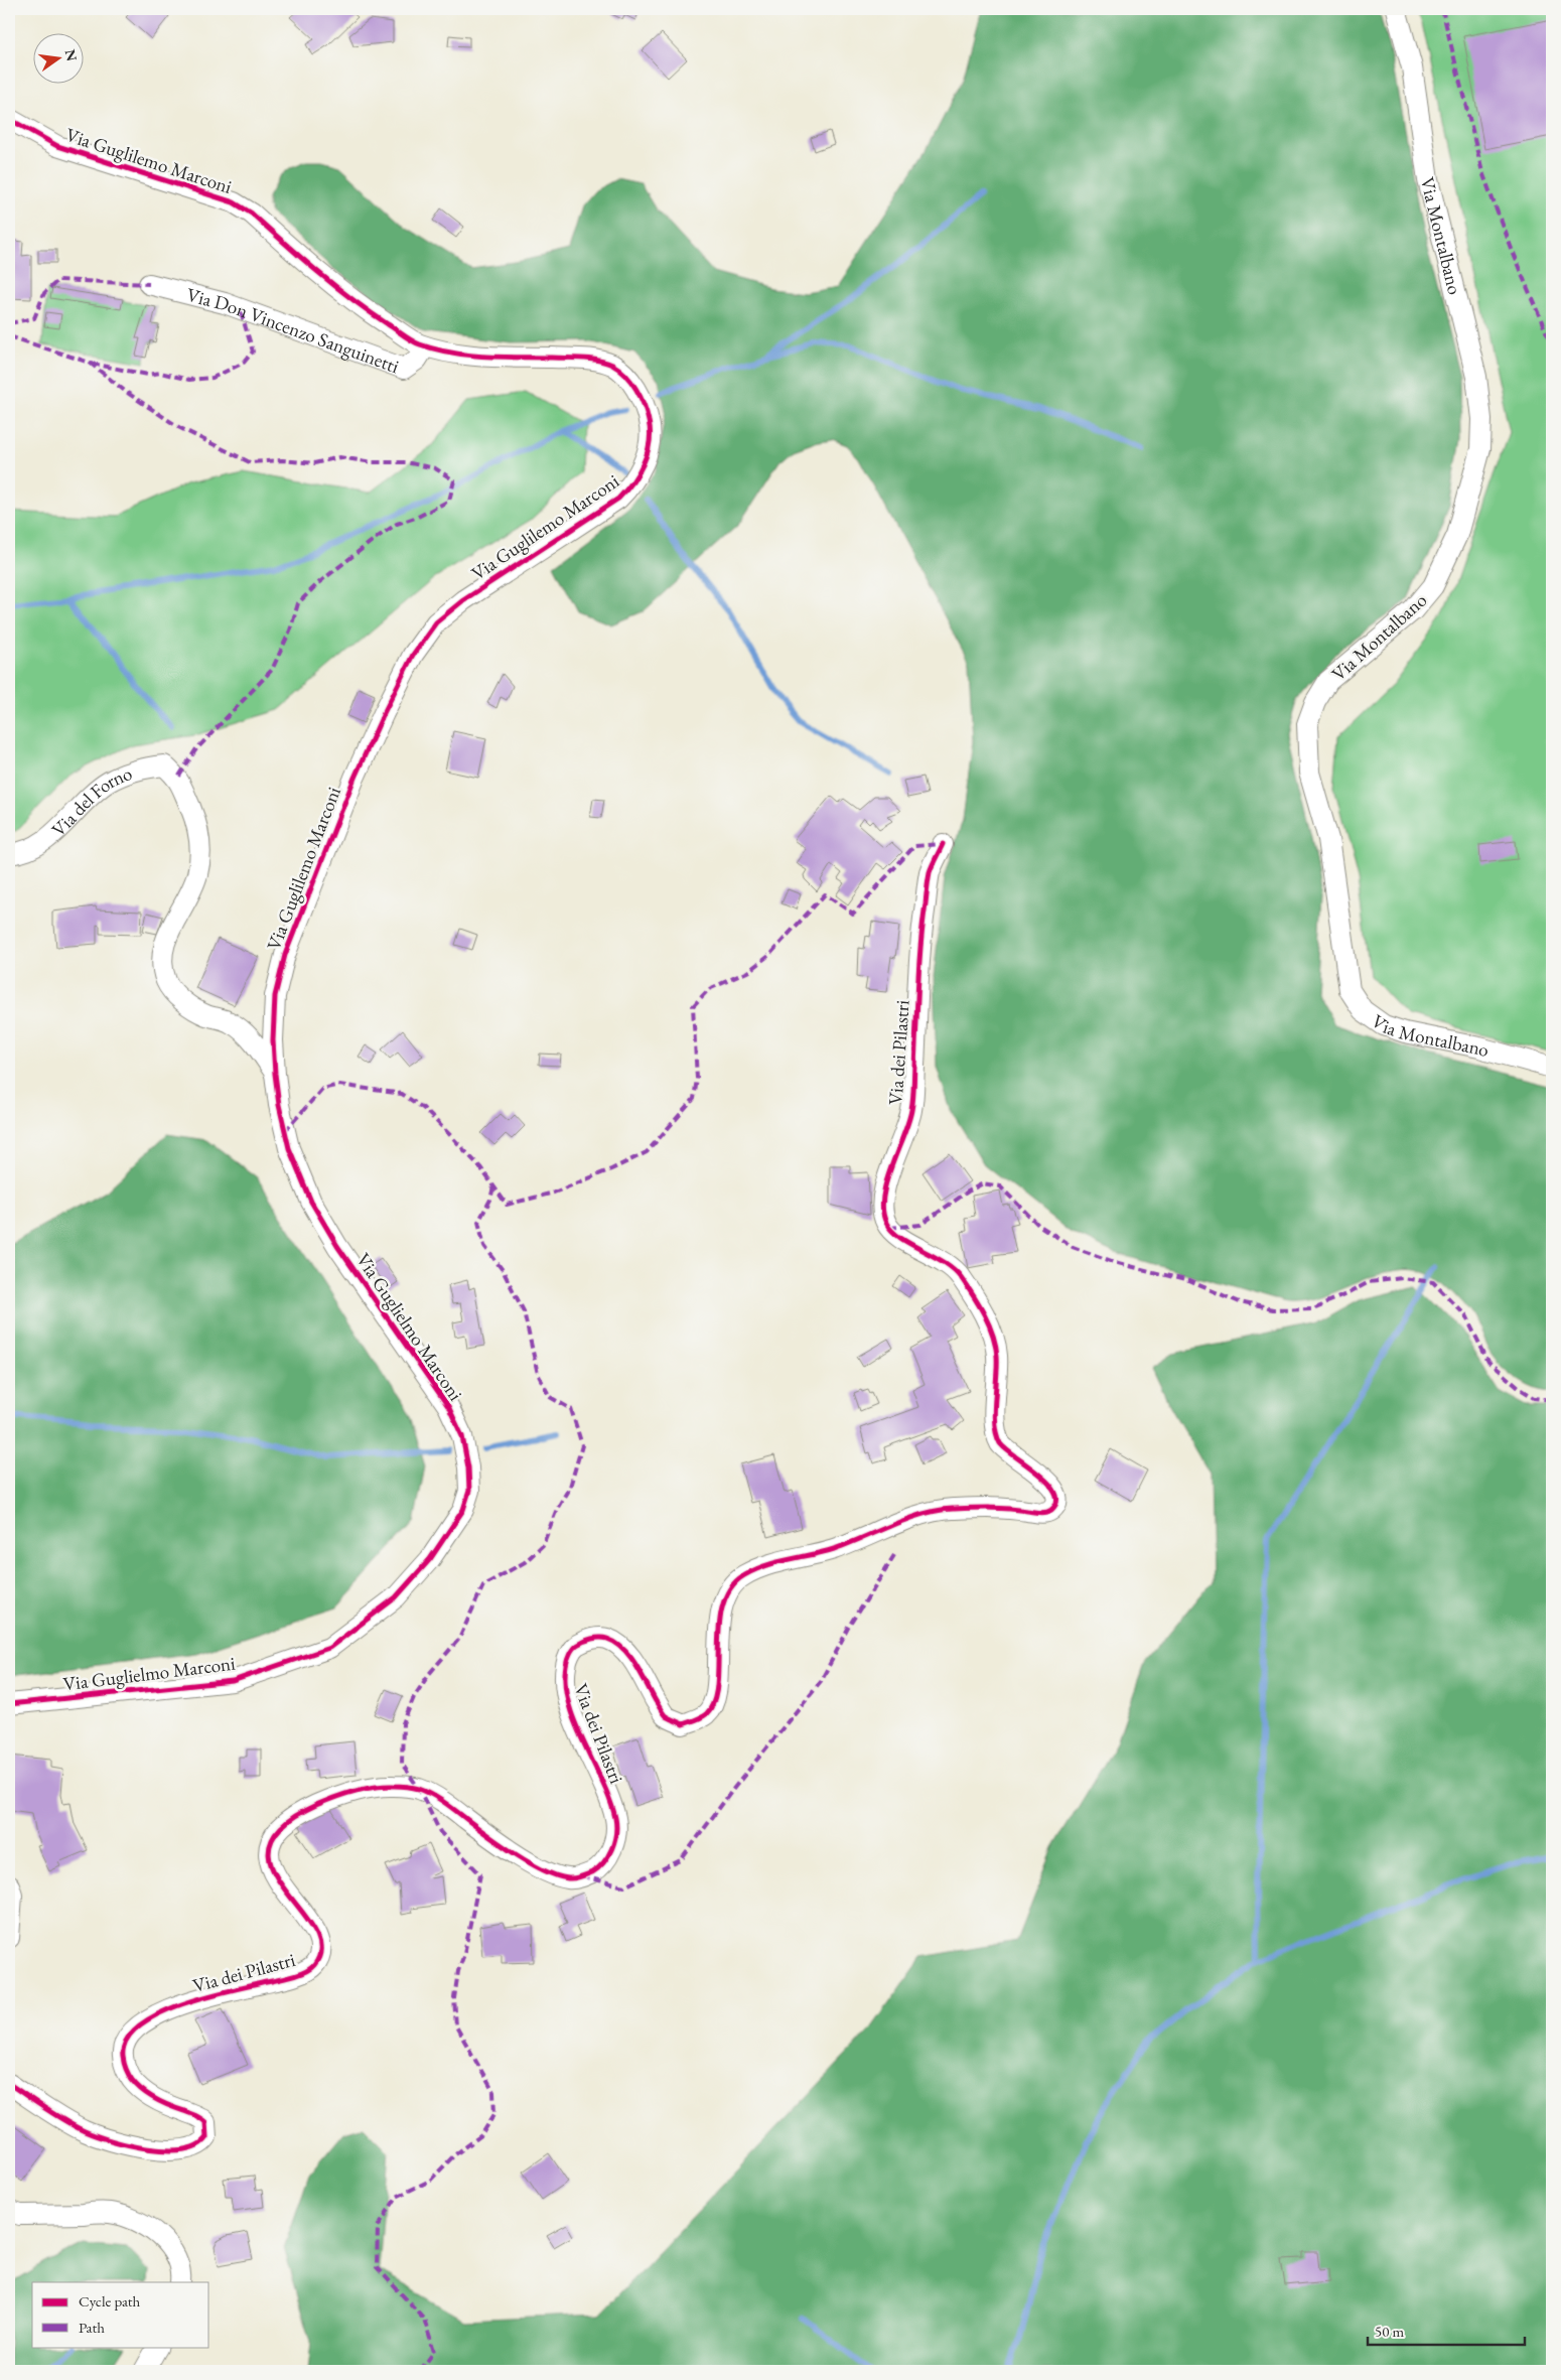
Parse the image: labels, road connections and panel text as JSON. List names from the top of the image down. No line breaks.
{"streets":{"street":["Via Guglilemo Marconi","Via Montalbano","Via Don Vincenzo Sanguinetti","Via del Forno","Via dei Pilastri","Via Guglielmo Marconi"]},"crossings":[["Via Guglilemo Marconi","Via Don Vincenzo Sanguinetti"],["Via Guglilemo Marconi","Via del Forno"],["Via Guglilemo Marconi","Via Guglielmo Marconi"],["Via del Forno","Via Guglielmo Marconi"]],"legend":["Cycle path","Path"],"scale_bar":"50 m","north":"right"}
